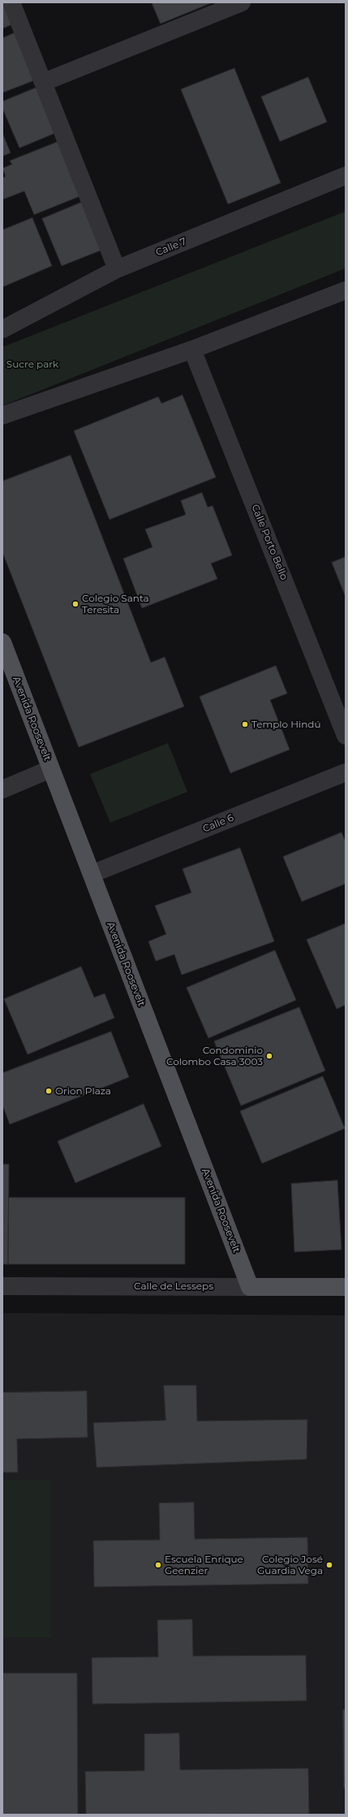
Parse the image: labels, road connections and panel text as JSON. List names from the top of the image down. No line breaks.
{"streets":{"main road":["Avenida Roosevelt","Calle de Lesseps"],"street":["Calle 7","Calle Porto Bello","Calle 6"]},"crossings":[["Avenida Roosevelt","Calle 6"],["Avenida Roosevelt","Calle de Lesseps"]],"parks":["Sucre park"],"places":["Colegio Santa Teresita","Templo Hindú","Condominio Colombo Casa 3003","Orion Plaza","Escuela Enrique Geenzier","Colegio José Guardia Vega"]}
